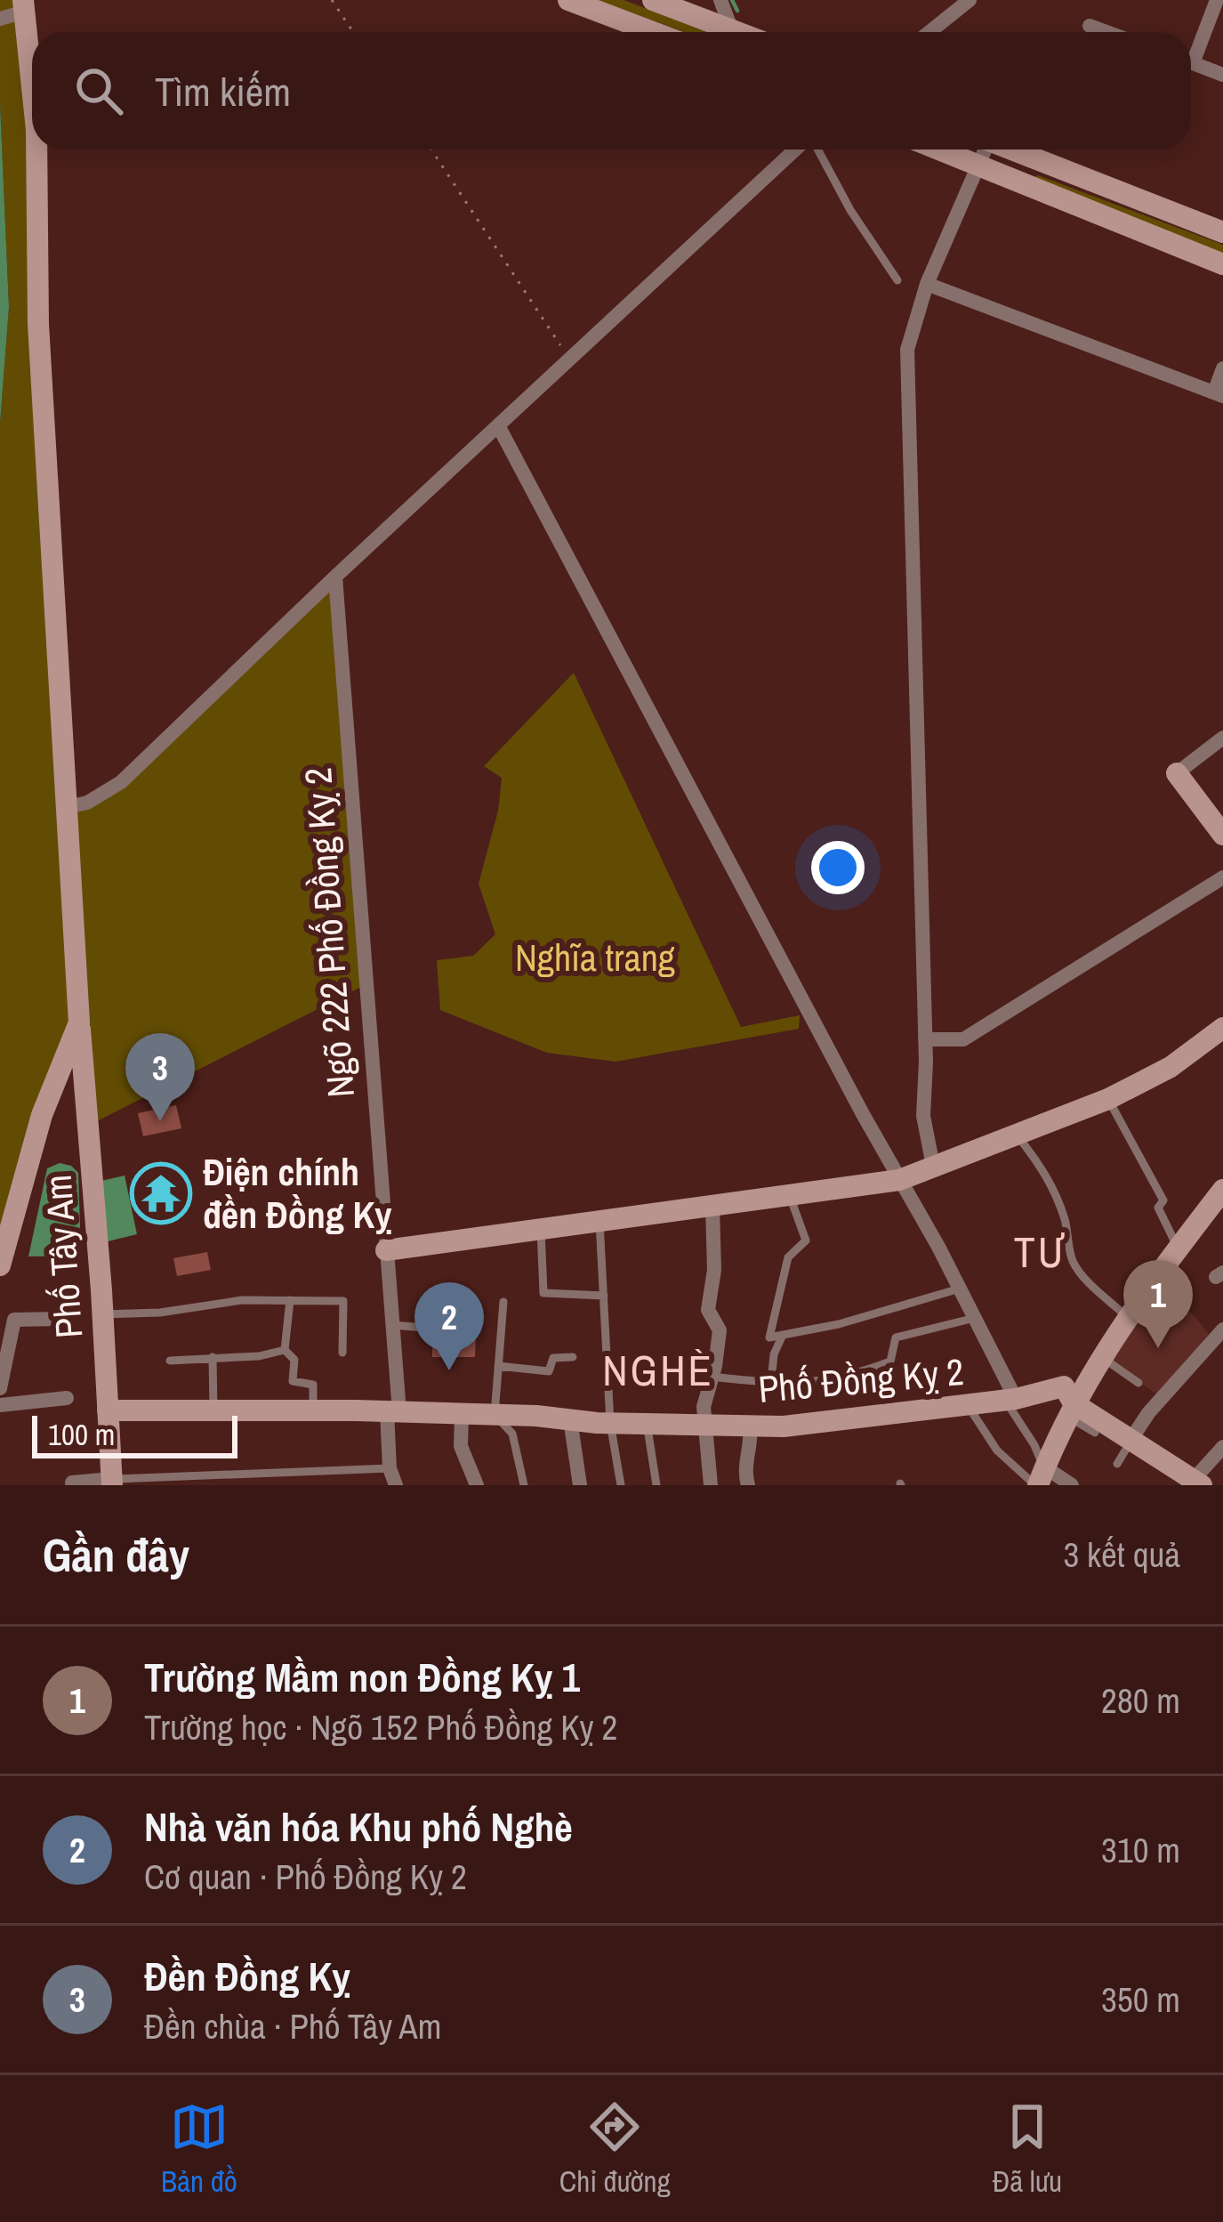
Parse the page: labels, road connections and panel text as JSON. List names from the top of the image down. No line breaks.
{"streets":{"street":["Ngõ 222 Phố Đồng Kỵ 2","Phố Tây Am","Phố Đồng Kỵ 2"]},"crossings":[["Ngõ 222 Phố Đồng Kỵ 2","Phố Đồng Kỵ 2"],["Phố Tây Am","Phố Đồng Kỵ 2"]],"districts":["TƯ","NGHÈ"],"parks":["Nghĩa trang"],"places":{"temple":["Điện chính đền Đồng Kỵ"]},"scale_bar":"100 m","page":{"search":"Tìm kiếm","pins":["3","1","2"],"scale":"100 m","heading":["Gần đây","3 kết quả"],"list":[{"mark":"1","name":"Trường Mầm non Đồng Kỵ 1","note":"Trường học · Ngõ 152 Phố Đồng Kỵ 2","value":"280 m"},{"mark":"2","name":"Nhà văn hóa Khu phố Nghè","note":"Cơ quan · Phố Đồng Kỵ 2","value":"310 m"},{"mark":"3","name":"Đền Đồng Kỵ","note":"Đền chùa · Phố Tây Am","value":"350 m"}],"nav":["Bản đồ","Chỉ đường","Đã lưu"]}}
